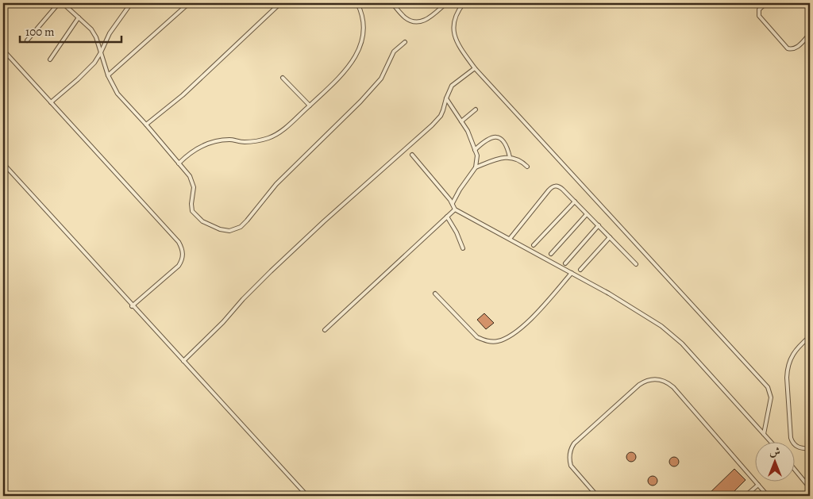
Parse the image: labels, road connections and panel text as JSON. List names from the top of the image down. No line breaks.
{"scale_bar":"100 m","north":"top"}
